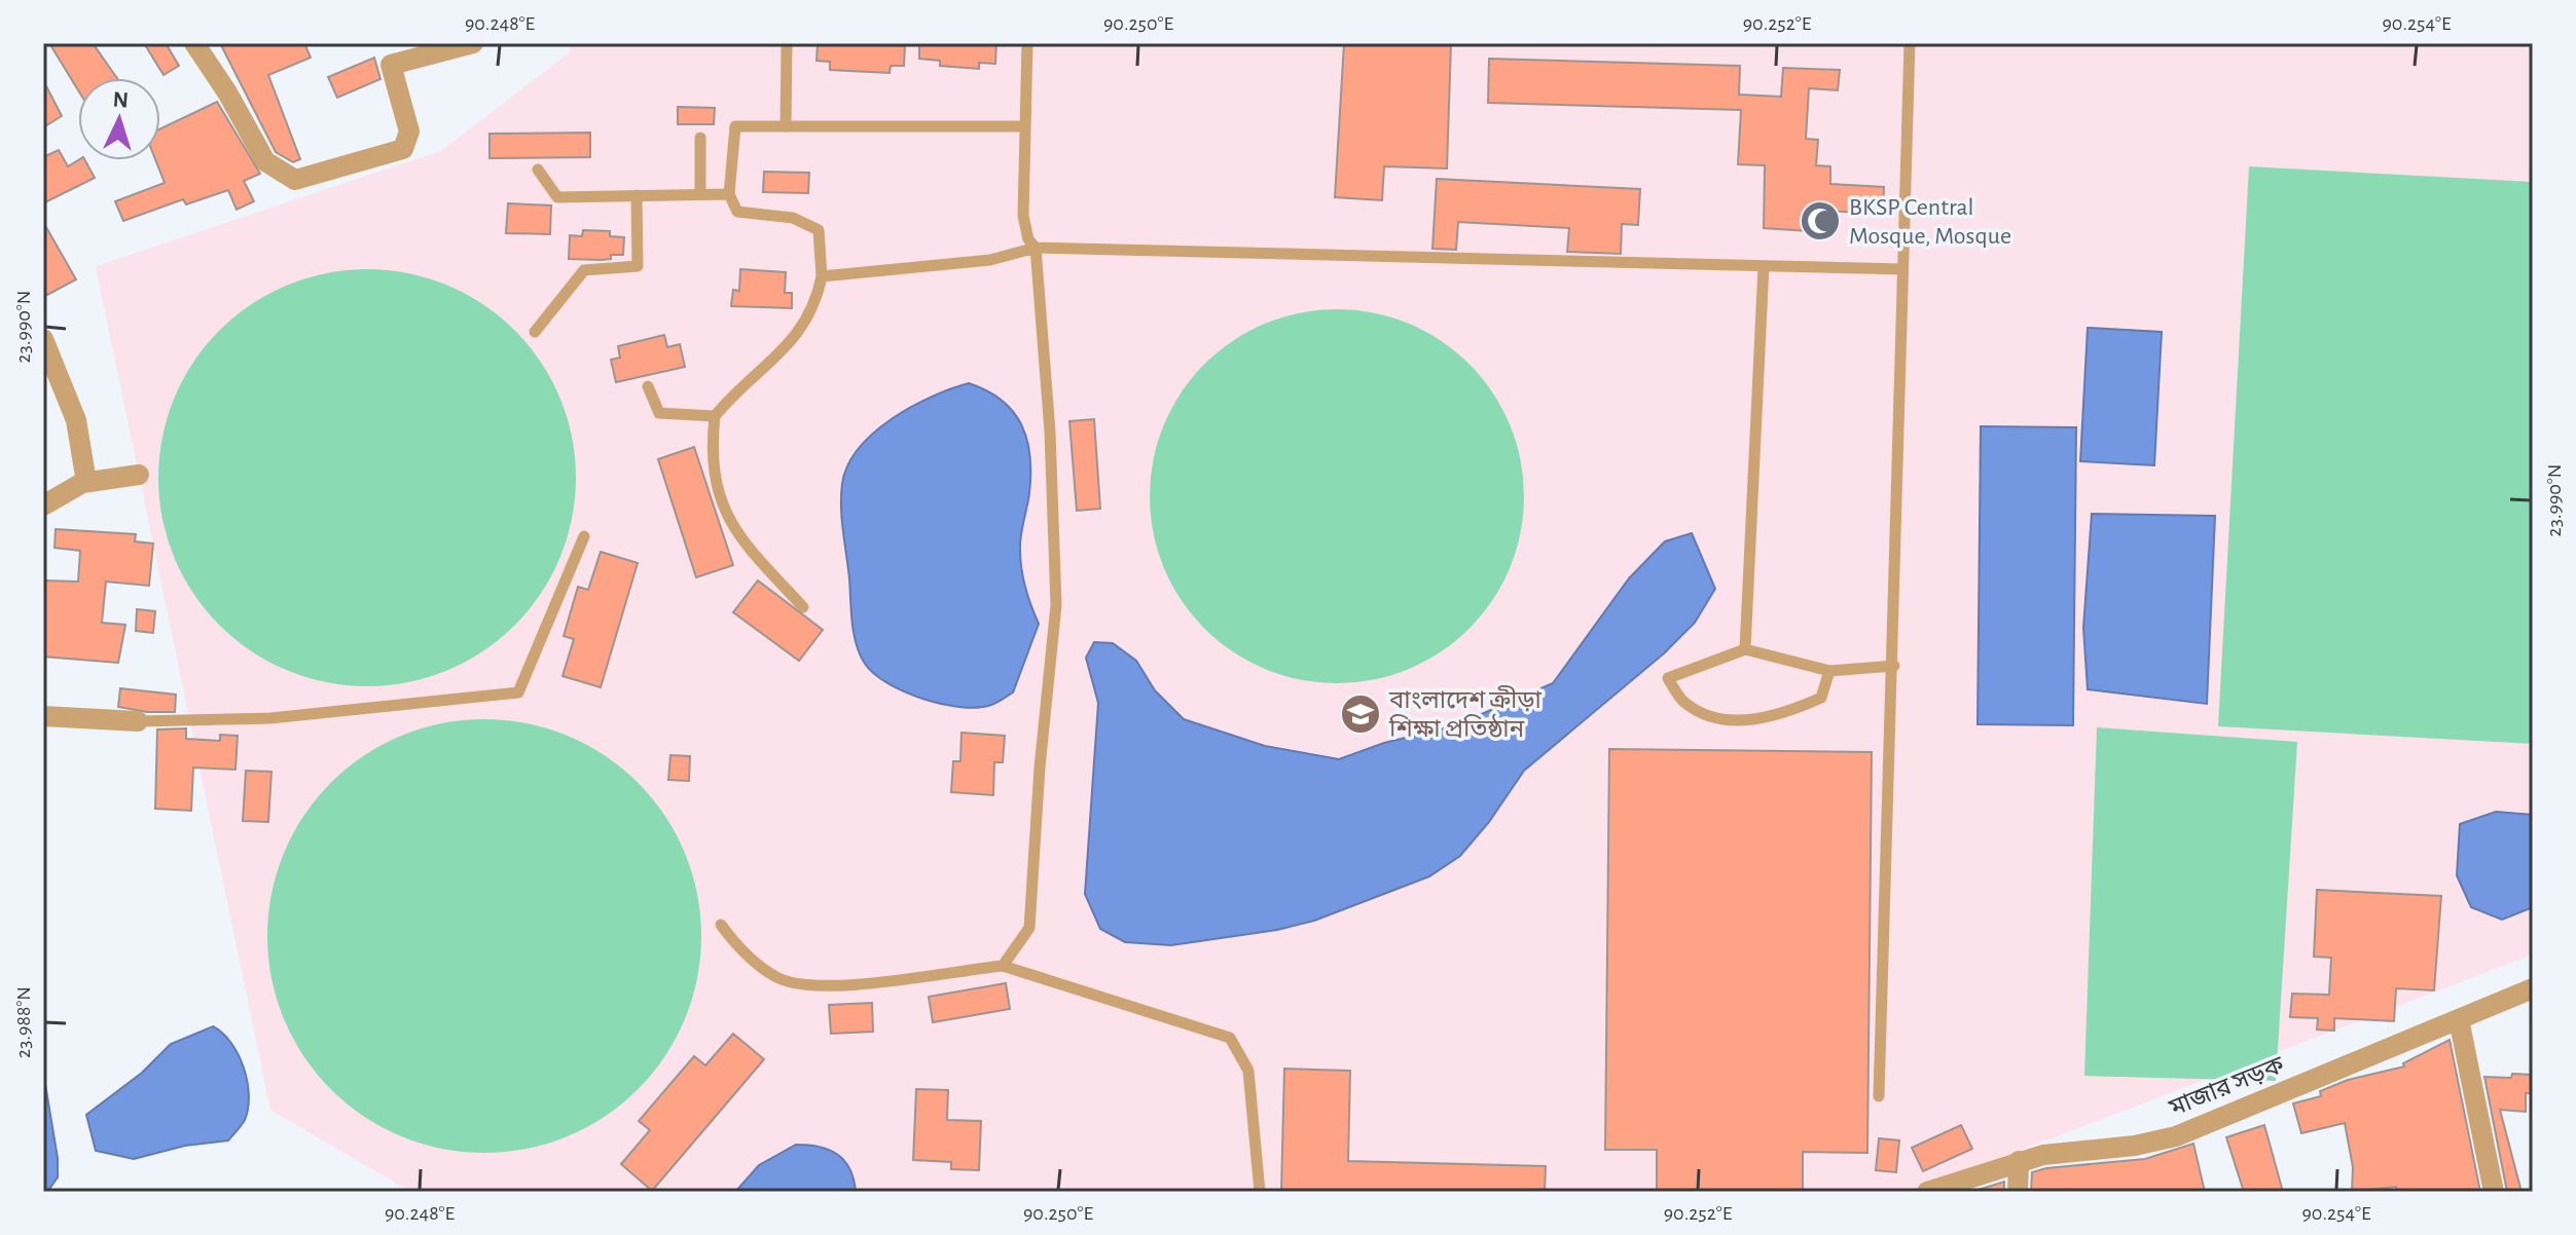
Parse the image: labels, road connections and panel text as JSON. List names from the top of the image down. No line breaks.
{"streets":{"street":["মাজার সড়ক"]},"places":{"mosque":["BKSP Central Mosque, Mosque"],"school or university":["বাংলাদেশ ক্রীড়া শিক্ষা প্রতিষ্ঠান"]},"north":"top","coordinates":["90.248°E","90.250°E","90.252°E","90.254°E","23.990°N","23.988°N"]}
